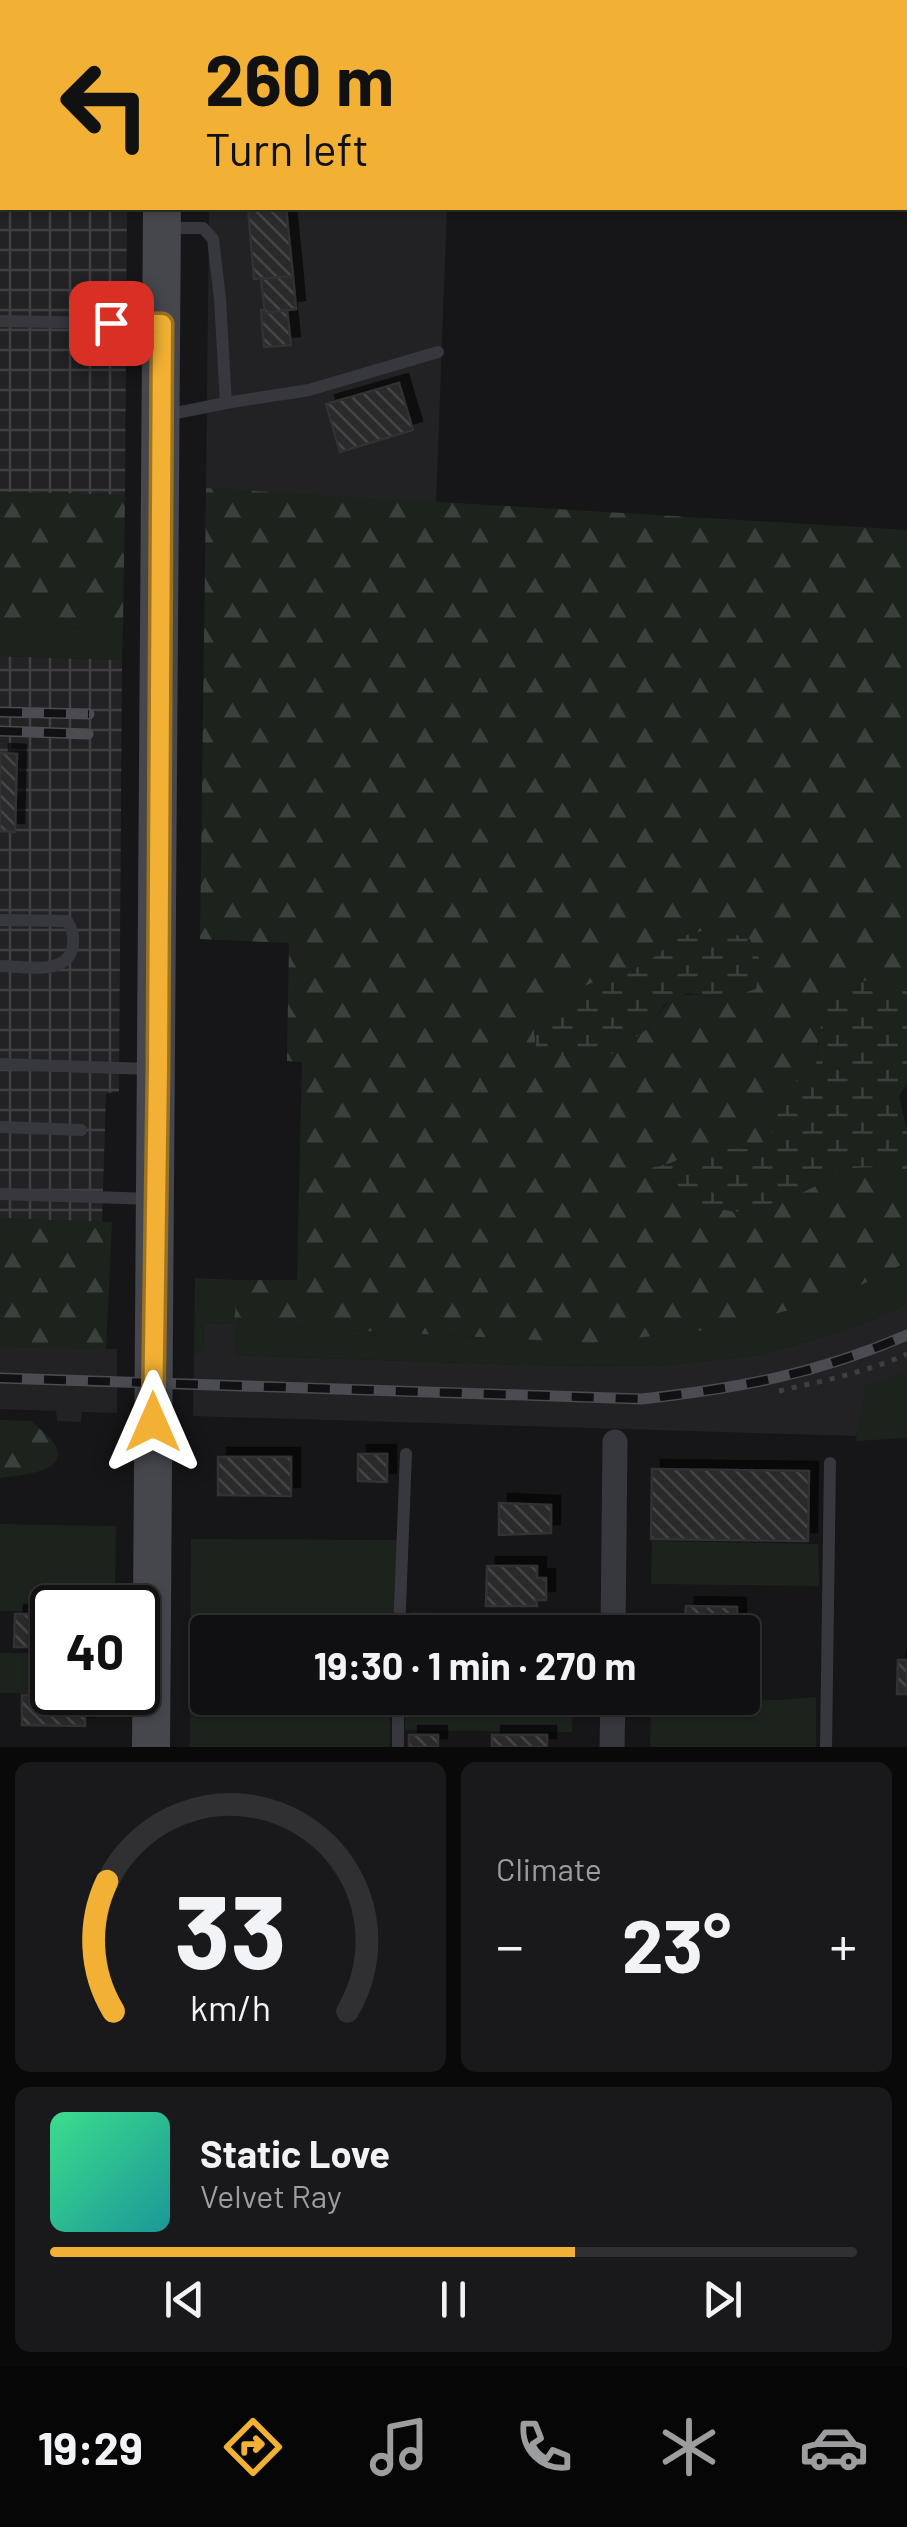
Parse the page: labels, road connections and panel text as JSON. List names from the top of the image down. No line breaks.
{"page":{"turn":["260 m","Turn left"],"limit":"40","trip":"19:30 · 1 min · 270 m","tile":"Climate","heat":["−","23°","+"],"song":["Static Love","Velvet Ray"],"tabs":"19:29","gauge":["33","km/h"]}}
